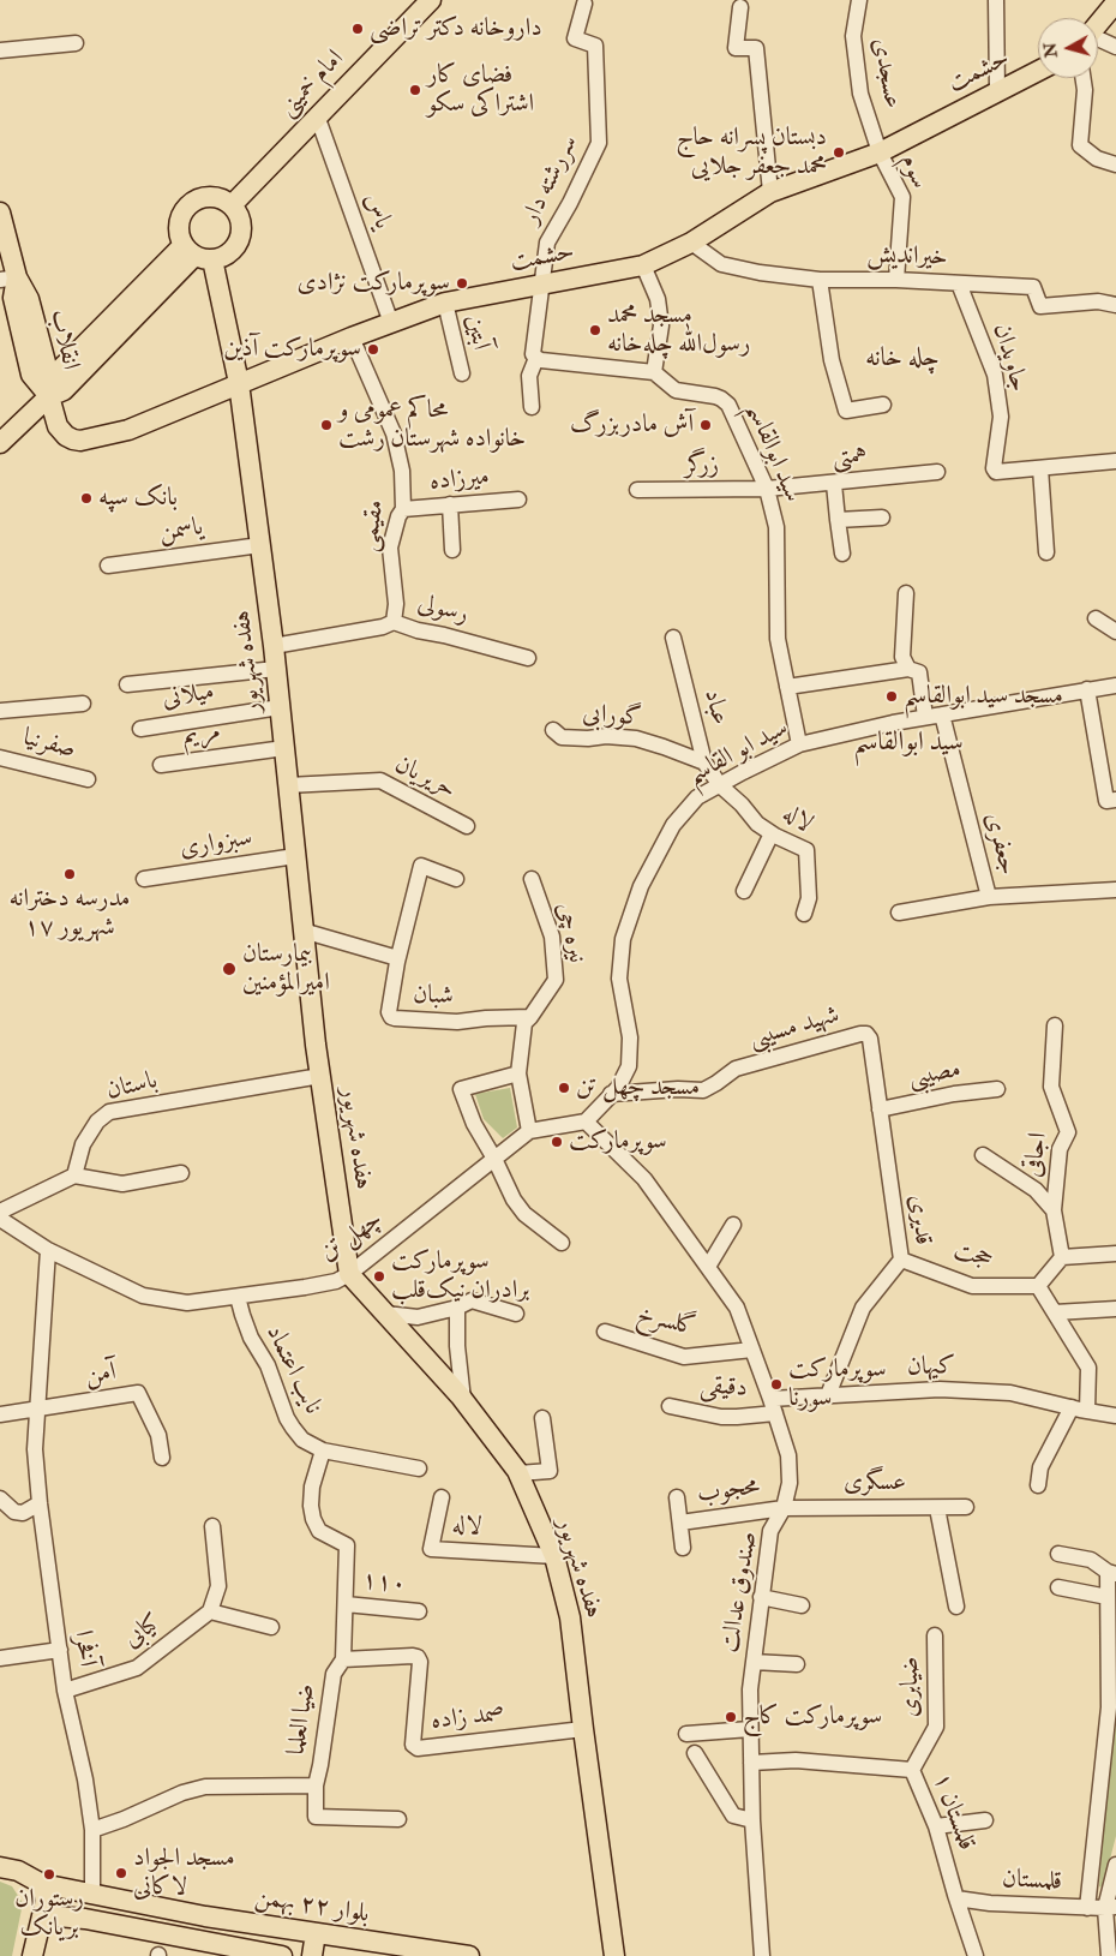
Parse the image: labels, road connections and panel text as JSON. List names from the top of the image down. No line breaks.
{"streets":{"main road":["حشمت","امام خمینی","انقلاب","هفده شهریور","بلوار ۲۲ بهمن"],"street":["عسجدی","سوم","سررشته دار","یاس","خیراندیش","آبتین","جاویدان","سید ابوالقاسم","همتی","زرگر","میرزاده","مقیمی","یاسمن","رسولی","میلانی","عباد","گورابی","مریم","صفرنیا","سید ابو القاسم","حریریان","لاله","سبزواری","جعفری","نیره چی","شبان","شهید مسیبی","مصیبی","باستان","اجاقی","قدیری","چهل تن","حجت","گلسرخ","کیهان","نایب اعتماد","آمن","دقیقی","عسگری","محجوب","۱۱۰","صندوق عدالت","کیابی","آفخرا","ضیابری","صمد زاده","ضیا العلما","قلمستان ۱","قلمستان"]},"crossings":[["حشمت","عسجدی"],["حشمت","سوم"],["حشمت","سررشته دار"],["حشمت","یاس"],["حشمت","خیراندیش"],["حشمت","آبتین"],["حشمت","انقلاب"],["حشمت","مقیمی"],["حشمت","هفده شهریور"],["عسجدی","سوم"],["امام خمینی","یاس"],["امام خمینی","هفده شهریور"],["سوم","خیراندیش"],["خیراندیش","جاویدان"],["سید ابوالقاسم","همتی"],["سید ابوالقاسم","زرگر"],["سید ابوالقاسم","سید ابو القاسم"],["همتی","زرگر"],["میرزاده","مقیمی"],["مقیمی","رسولی"],["یاسمن","هفده شهریور"],["رسولی","هفده شهریور"],["هفده شهریور","میلانی"],["هفده شهریور","مریم"],["هفده شهریور","حریریان"],["هفده شهریور","لاله"],["هفده شهریور","سبزواری"],["هفده شهریور","شبان"],["هفده شهریور","باستان"],["هفده شهریور","چهل تن"],["هفده شهریور","صمد زاده"],["عباد","گورابی"],["عباد","سید ابو القاسم"],["عباد","لاله"],["سید ابو القاسم","لاله"],["سید ابو القاسم","جعفری"],["سید ابو القاسم","شهید مسیبی"],["سید ابو القاسم","چهل تن"],["سید ابو القاسم","صندوق عدالت"],["نیره چی","شبان"],["نیره چی","چهل تن"],["شهید مسیبی","قدیری"],["مصیبی","قدیری"],["قدیری","حجت"],["قدیری","کیهان"],["چهل تن","نایب اعتماد"],["چهل تن","صندوق عدالت"],["چهل تن","آفخرا"],["گلسرخ","صندوق عدالت"],["کیهان","دقیقی"],["کیهان","صندوق عدالت"],["نایب اعتماد","ضیا العلما"],["آمن","آفخرا"],["دقیقی","صندوق عدالت"],["عسگری","محجوب"],["عسگری","صندوق عدالت"],["محجوب","صندوق عدالت"],["۱۱۰","ضیا العلما"],["صندوق عدالت","قلمستان ۱"],["کیابی","آفخرا"],["آفخرا","ضیا العلما"],["آفخرا","بلوار ۲۲ بهمن"],["ضیابری","قلمستان ۱"],["صمد زاده","ضیا العلما"],["قلمستان ۱","قلمستان"]],"districts":["چله خانه","سید ابوالقاسم"],"places":["داروخانه دکتر تراضی","فضای کار اشتراکی سکو","دبستان پسرانه حاج محمد جعفر جلایی","سوپرمارکت نژادی","مسجد محمد رسول‌‌الله چله‌خانه","سوپرمارکت آذین","محاکم عمومی و خانواده شهرستان رشت","آش مادربزرگ","بانک سپه","مسجد سید ابوالقاسم","مدرسه دخترانه ۱۷ شهریور","بیمارستان امیرالمؤمنین","مسجد چهل تن","سوپرمارکت","سوپرمارکت برادران نیک‌قلب","سوپرمارکت سورنا","سوپرمارکت کاج","مسجد الجواد لاکانی","رستوران بریانک"],"north":"left"}
